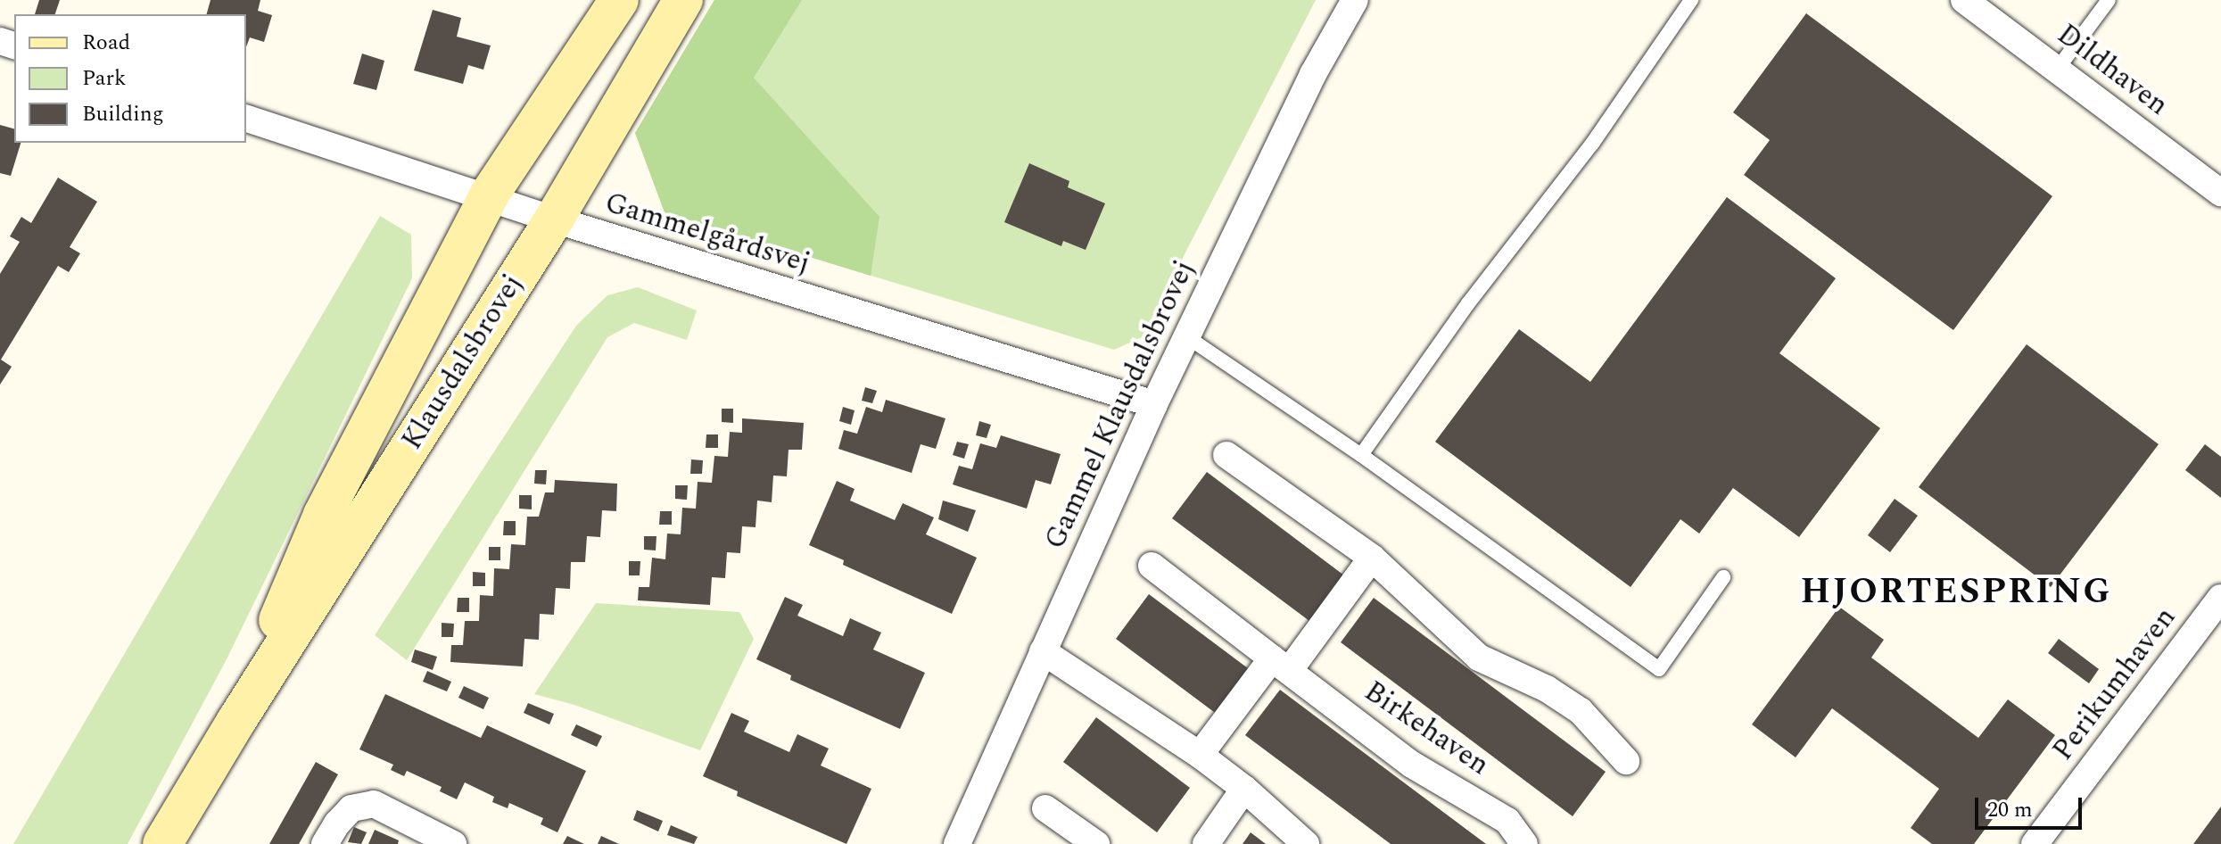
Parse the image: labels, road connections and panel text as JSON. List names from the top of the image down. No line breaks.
{"streets":{"street":["Dildhaven","Gammelgårdsvej","Klausdalsbrovej","Gammel Klausdalsbrovej","Perikumhaven","Birkehaven"]},"crossings":[["Gammelgårdsvej","Klausdalsbrovej"],["Gammelgårdsvej","Gammel Klausdalsbrovej"]],"districts":["HJORTESPRING"],"legend":["Road","Park","Building"],"scale_bar":"20 m"}
